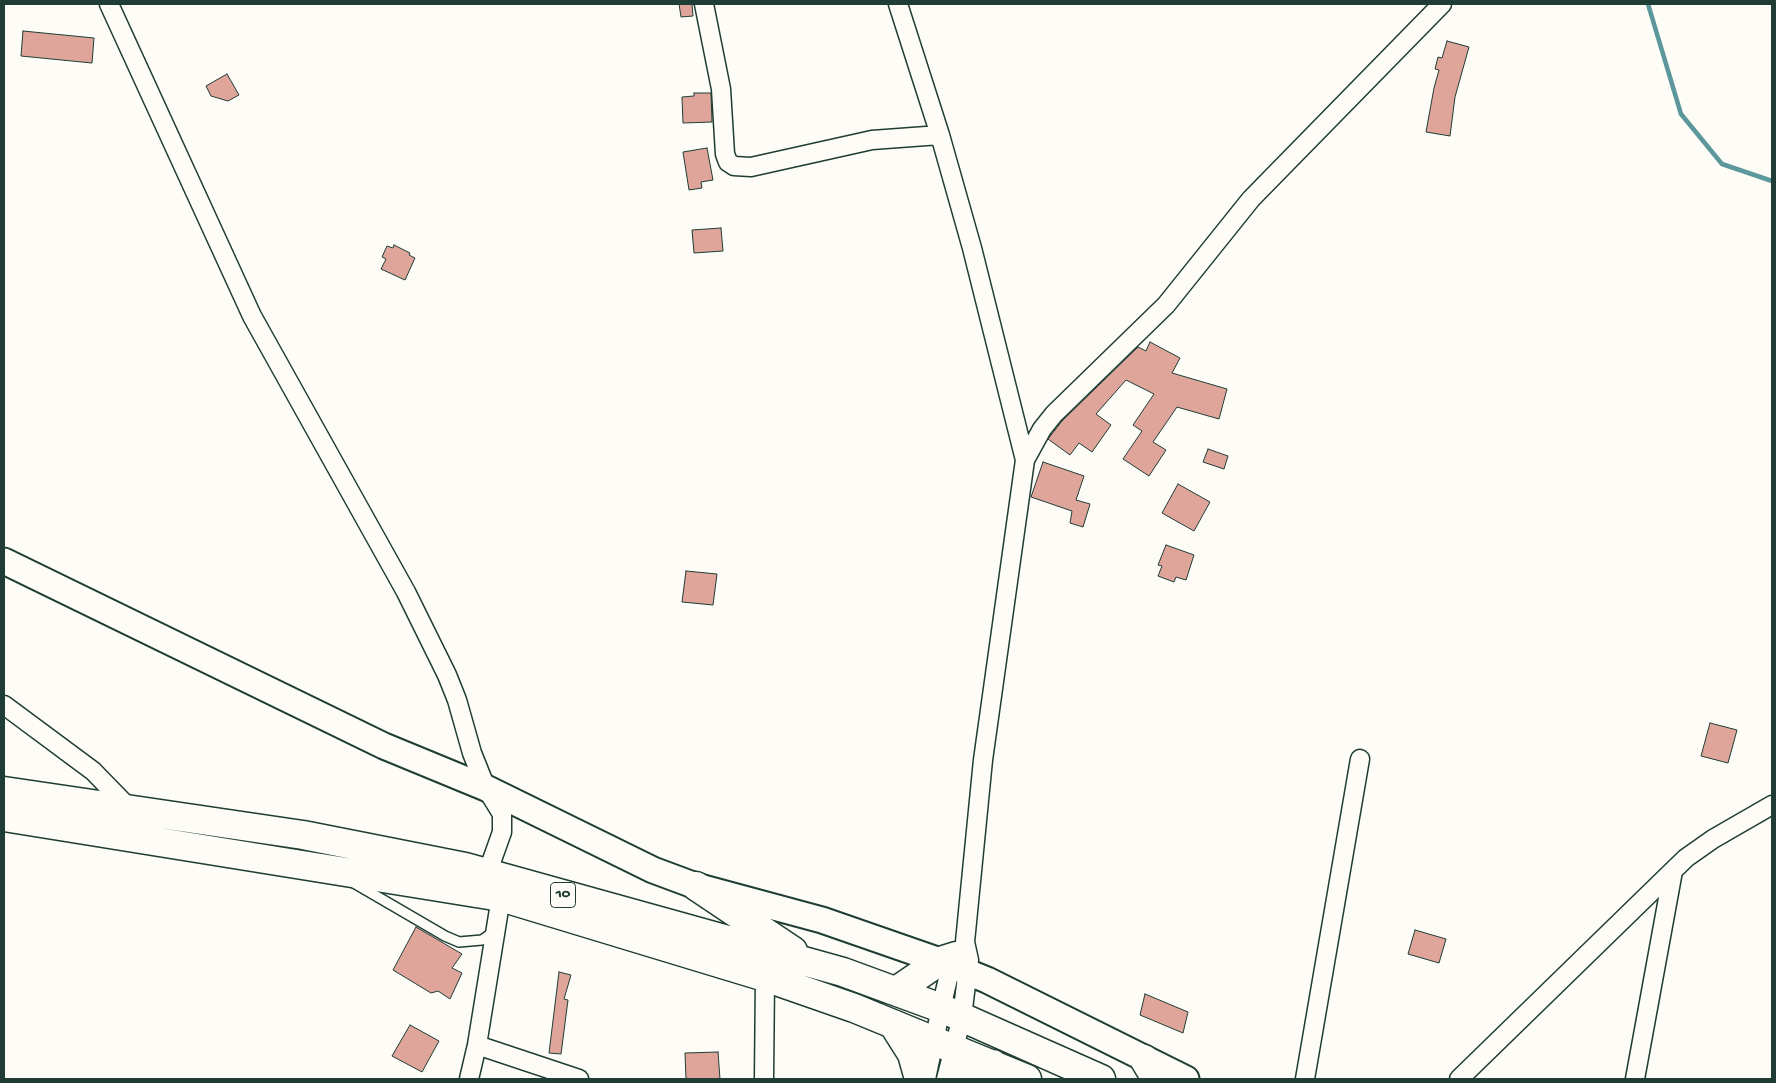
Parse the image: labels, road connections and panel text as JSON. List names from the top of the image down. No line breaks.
{"streets":{"highway":["10"]}}
